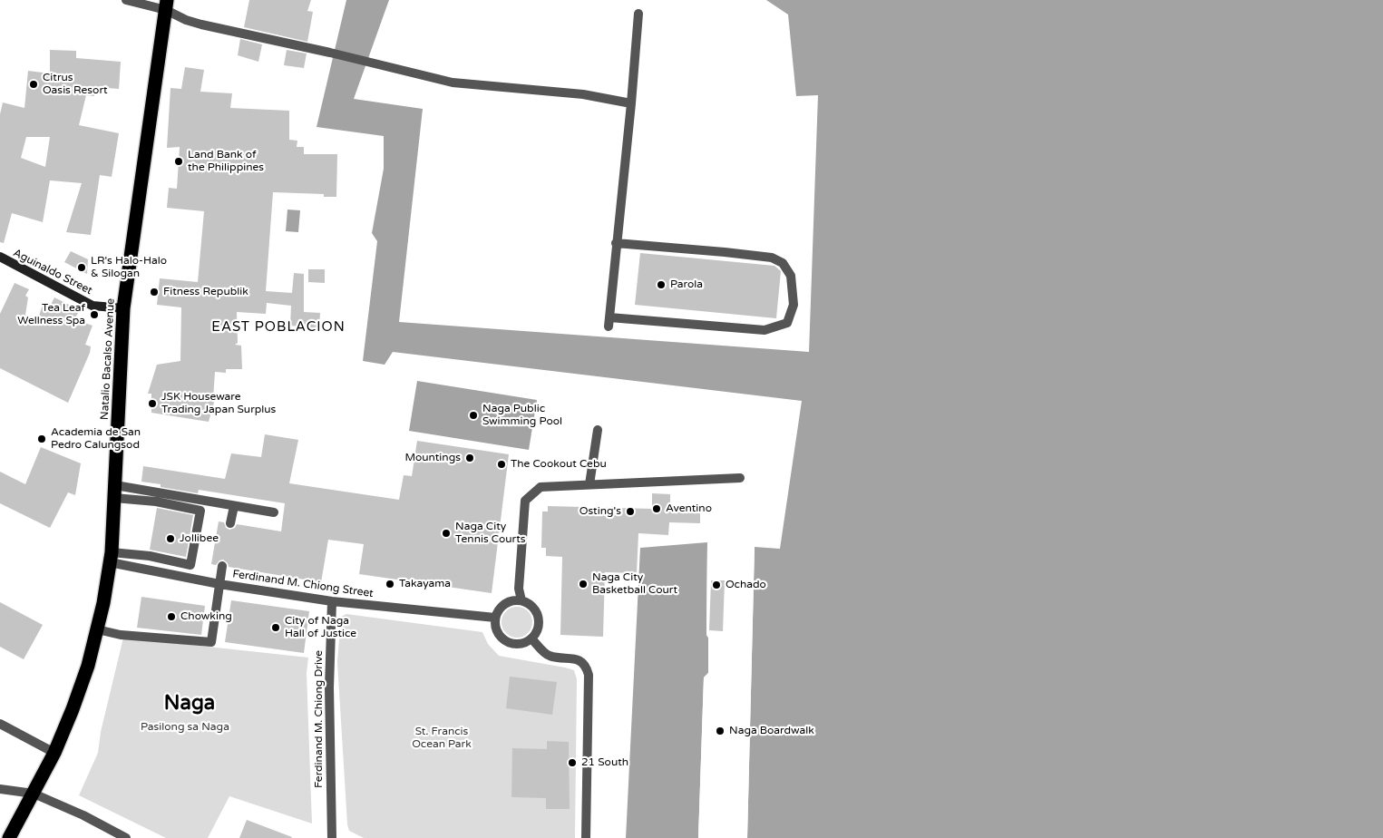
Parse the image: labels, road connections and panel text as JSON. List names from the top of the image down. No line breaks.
{"streets":{"highway":["Natalio Bacalso Avenue"],"street":["Aguinaldo Street","Ferdinand M. Chiong Street","Ferdinand M. Chiong Drive"]},"crossings":[["Aguinaldo Street","Natalio Bacalso Avenue"],["Natalio Bacalso Avenue","Ferdinand M. Chiong Street"],["Ferdinand M. Chiong Street","Ferdinand M. Chiong Drive"]],"districts":["EAST POBLACION","Naga"],"parks":["Pasilong sa Naga","St. Francis Ocean Park"],"places":["Citrus Oasis Resort","Land Bank of the Philippines","LR's Halo-Halo & Silogan","Parola","Fitness Republik","Tea Leaf Wellness Spa","JSK Houseware Trading Japan Surplus","Naga Public Swimming Pool","Academia de San Pedro Calungsod","Mountings","The Cookout Cebu","Aventino","Osting's","Naga City Tennis Courts","Jollibee","Takayama","Naga City Basketball Court","Ochado","Chowking","City of Naga Hall of Justice","Naga Boardwalk","21 South"]}
